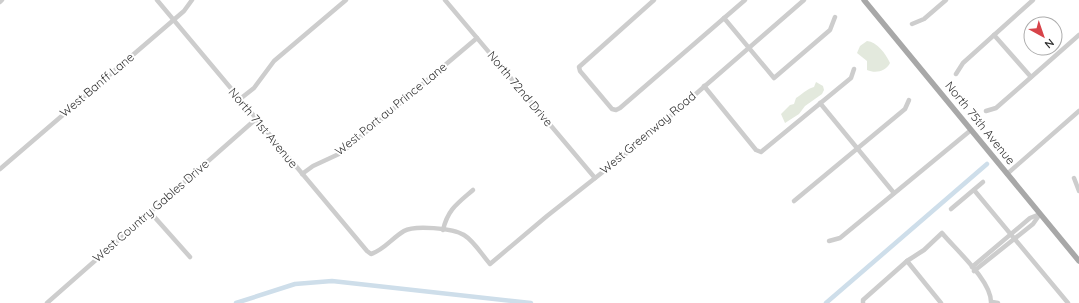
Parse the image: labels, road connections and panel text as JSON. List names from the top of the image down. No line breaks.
{"streets":{"main road":["North 75th Avenue"],"street":["West Banff Lane","North 72nd Drive","West Port au Prince Lane","North 71st Avenue","West Greenway Road","West Country Gables Drive"]},"crossings":[["West Banff Lane","North 71st Avenue"],["North 72nd Drive","West Port au Prince Lane"],["North 72nd Drive","West Greenway Road"],["West Port au Prince Lane","North 71st Avenue"],["North 71st Avenue","West Greenway Road"],["North 71st Avenue","West Country Gables Drive"]],"north":"bottom right"}
